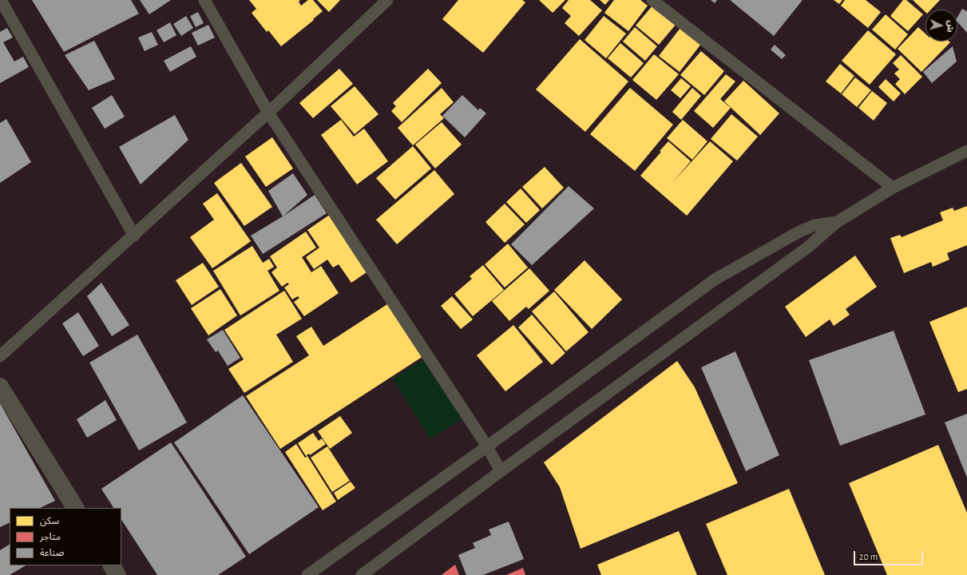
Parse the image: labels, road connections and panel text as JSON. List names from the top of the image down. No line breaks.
{"legend":["سكن","متاجر","صناعة"],"scale_bar":"20 m","north":"right"}
